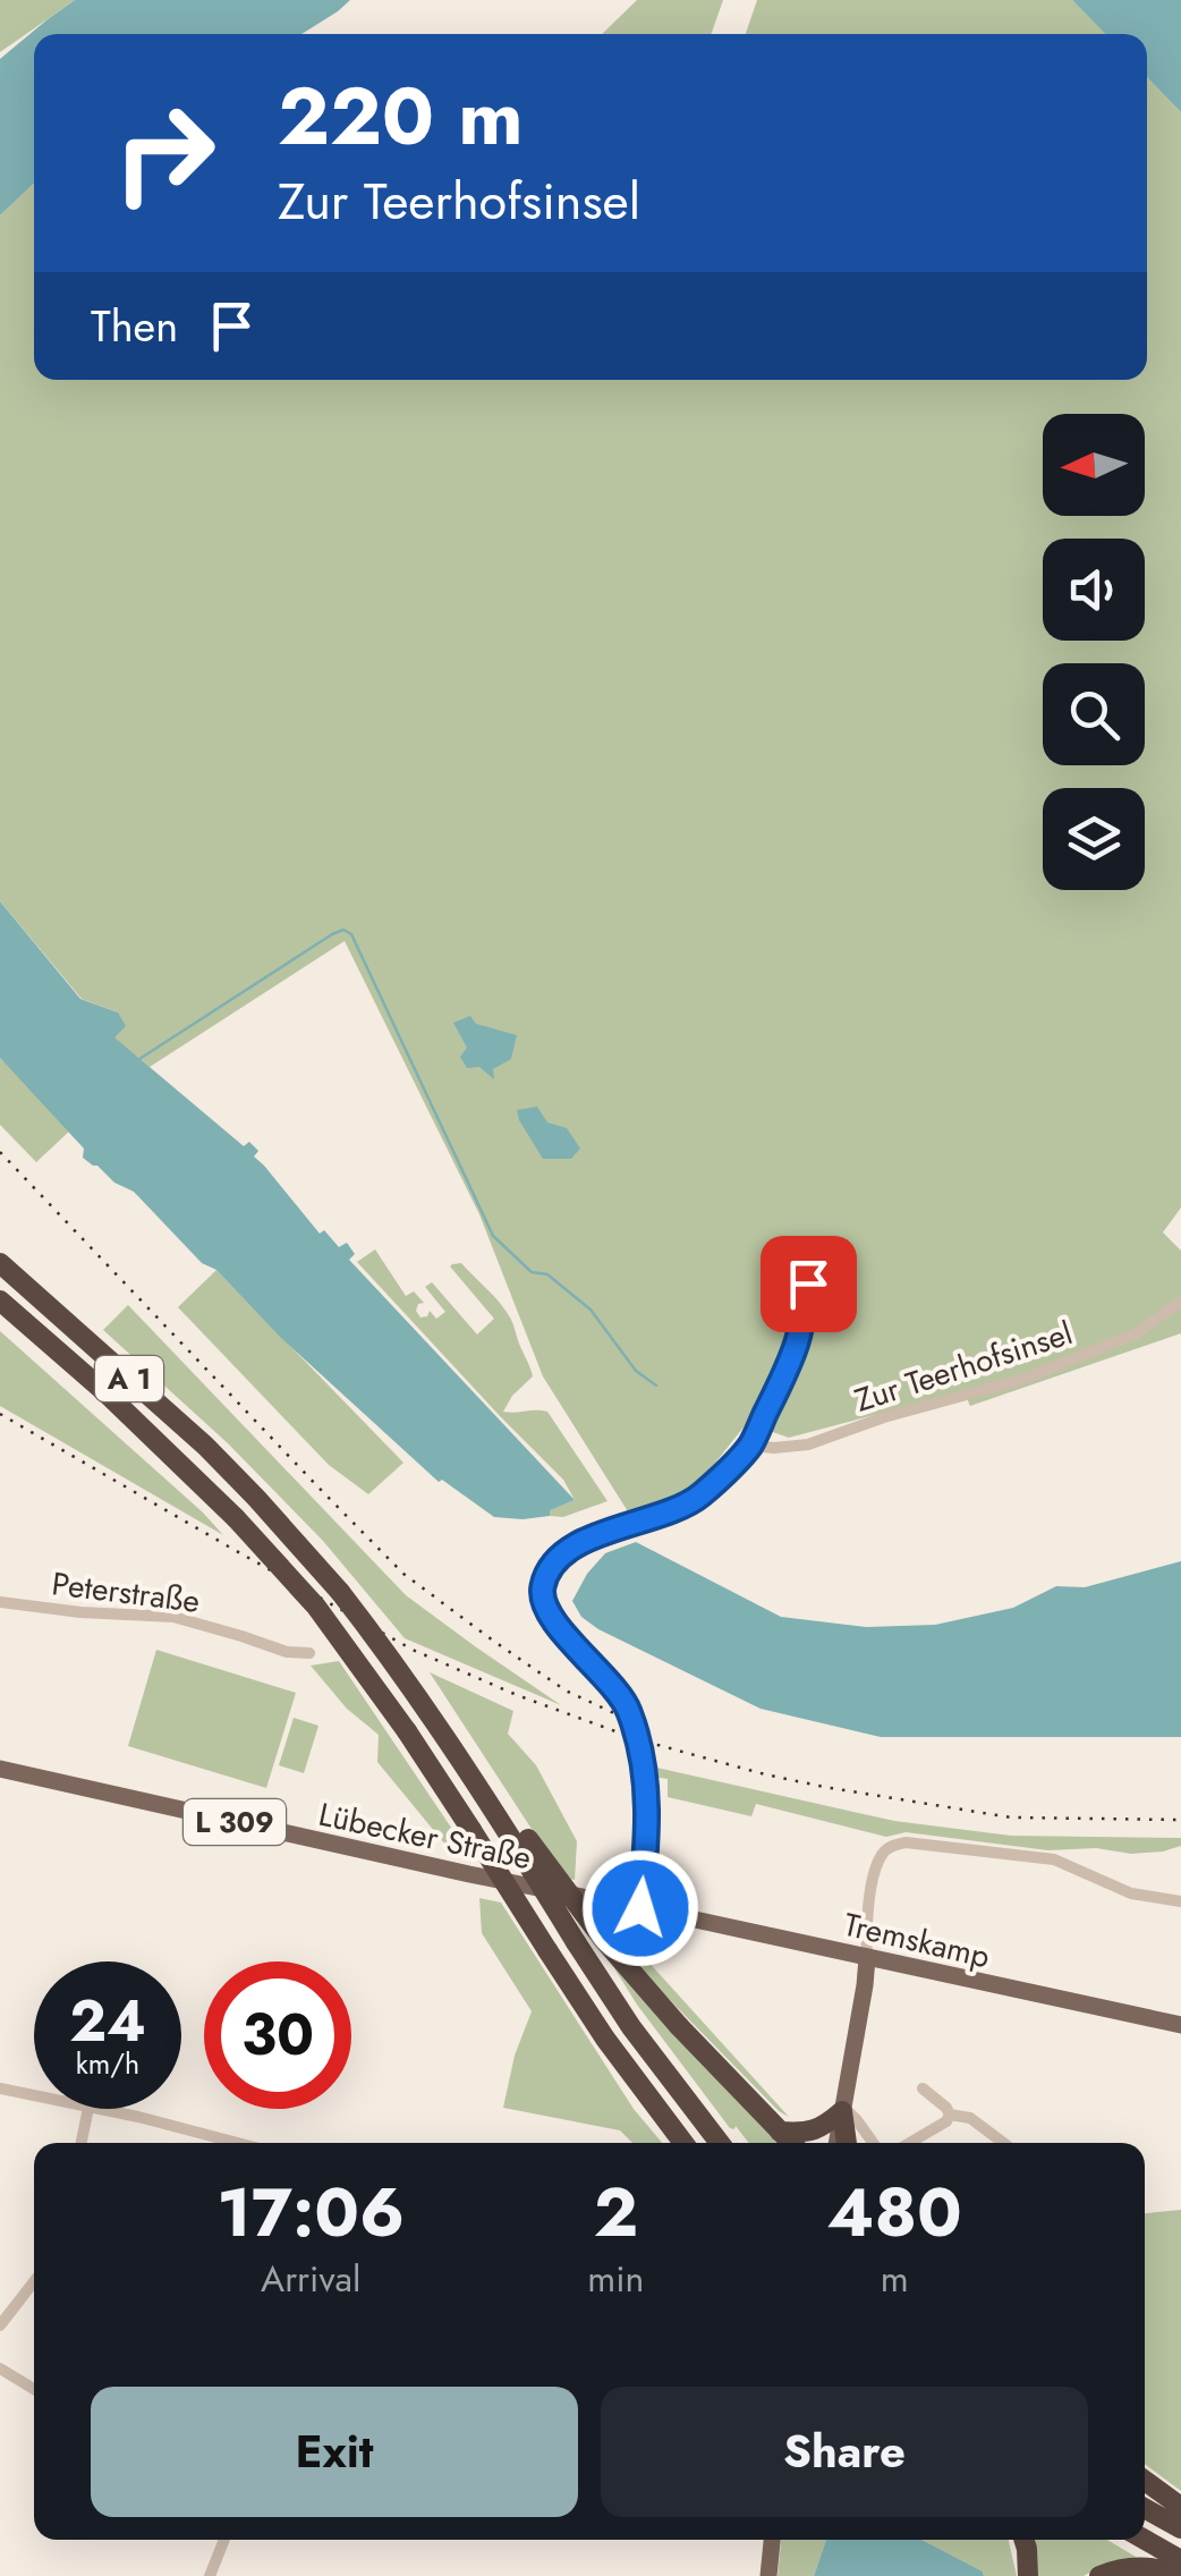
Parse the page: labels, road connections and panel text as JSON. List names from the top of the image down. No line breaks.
{"streets":{"highway":["A 1"],"main road":["L 309","Lübecker Straße","Tremskamp"],"street":["Zur Teerhofsinsel","Peterstraße"]},"crossings":[["Lübecker Straße","Tremskamp"]],"north":"left","page":{"turn":["220 m","Zur Teerhofsinsel"],"then":"Then","speed":"24 km/h","limit":"30","eta":["17:06","Arrival","2","min","480","m"],"buttons":["Exit","Share"]}}
